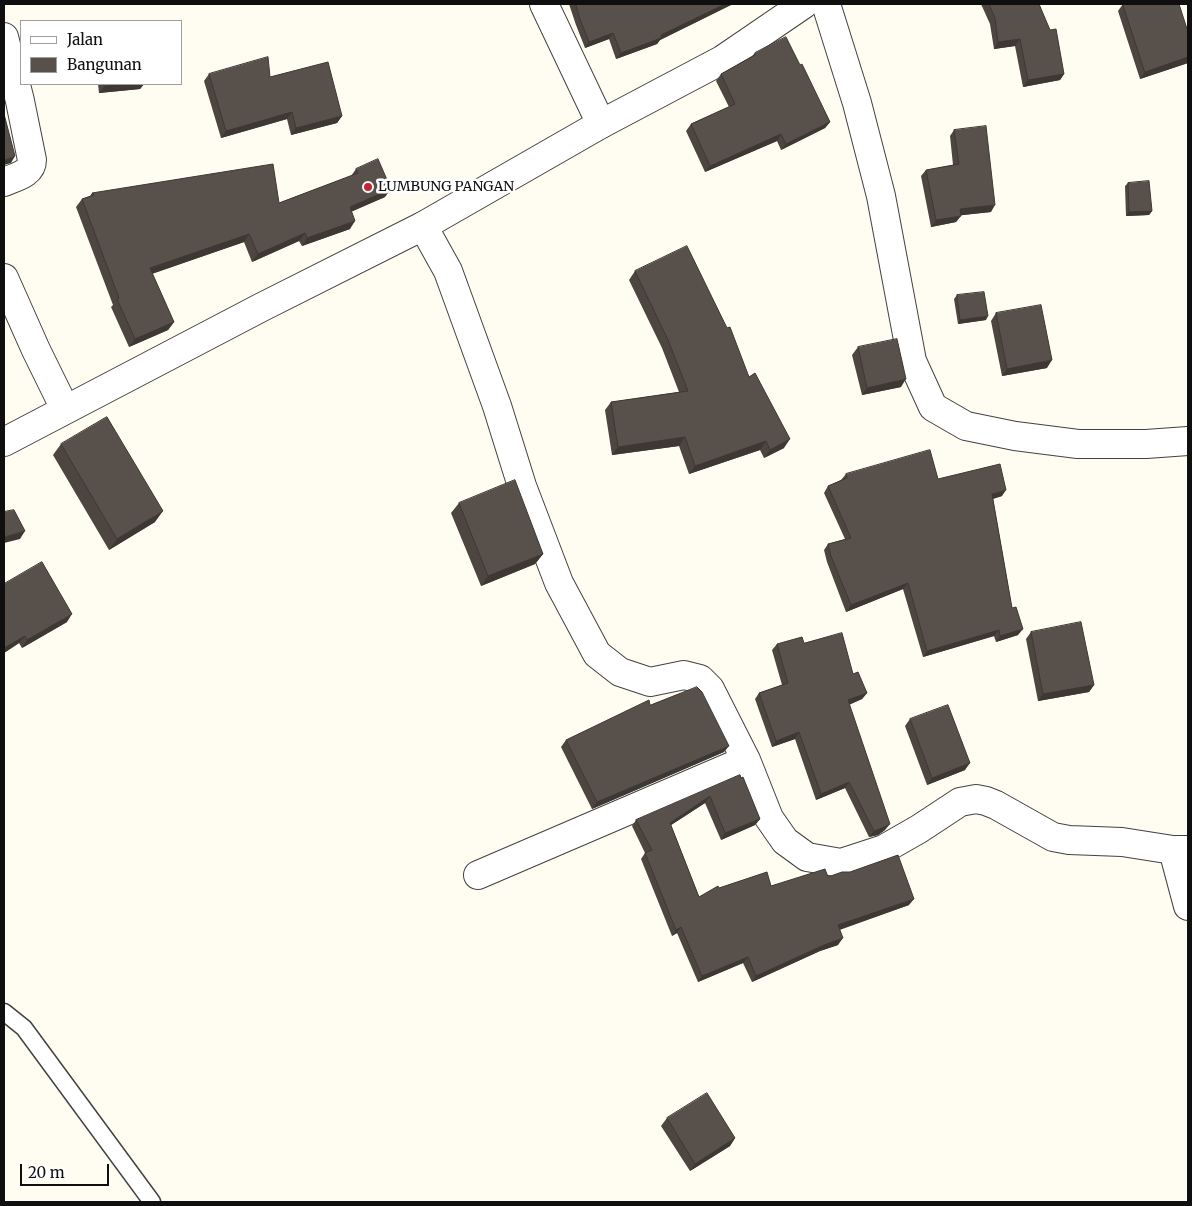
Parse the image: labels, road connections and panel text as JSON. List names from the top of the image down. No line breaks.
{"places":["LUMBUNG PANGAN"],"legend":["Jalan","Bangunan"],"scale_bar":"20 m"}
